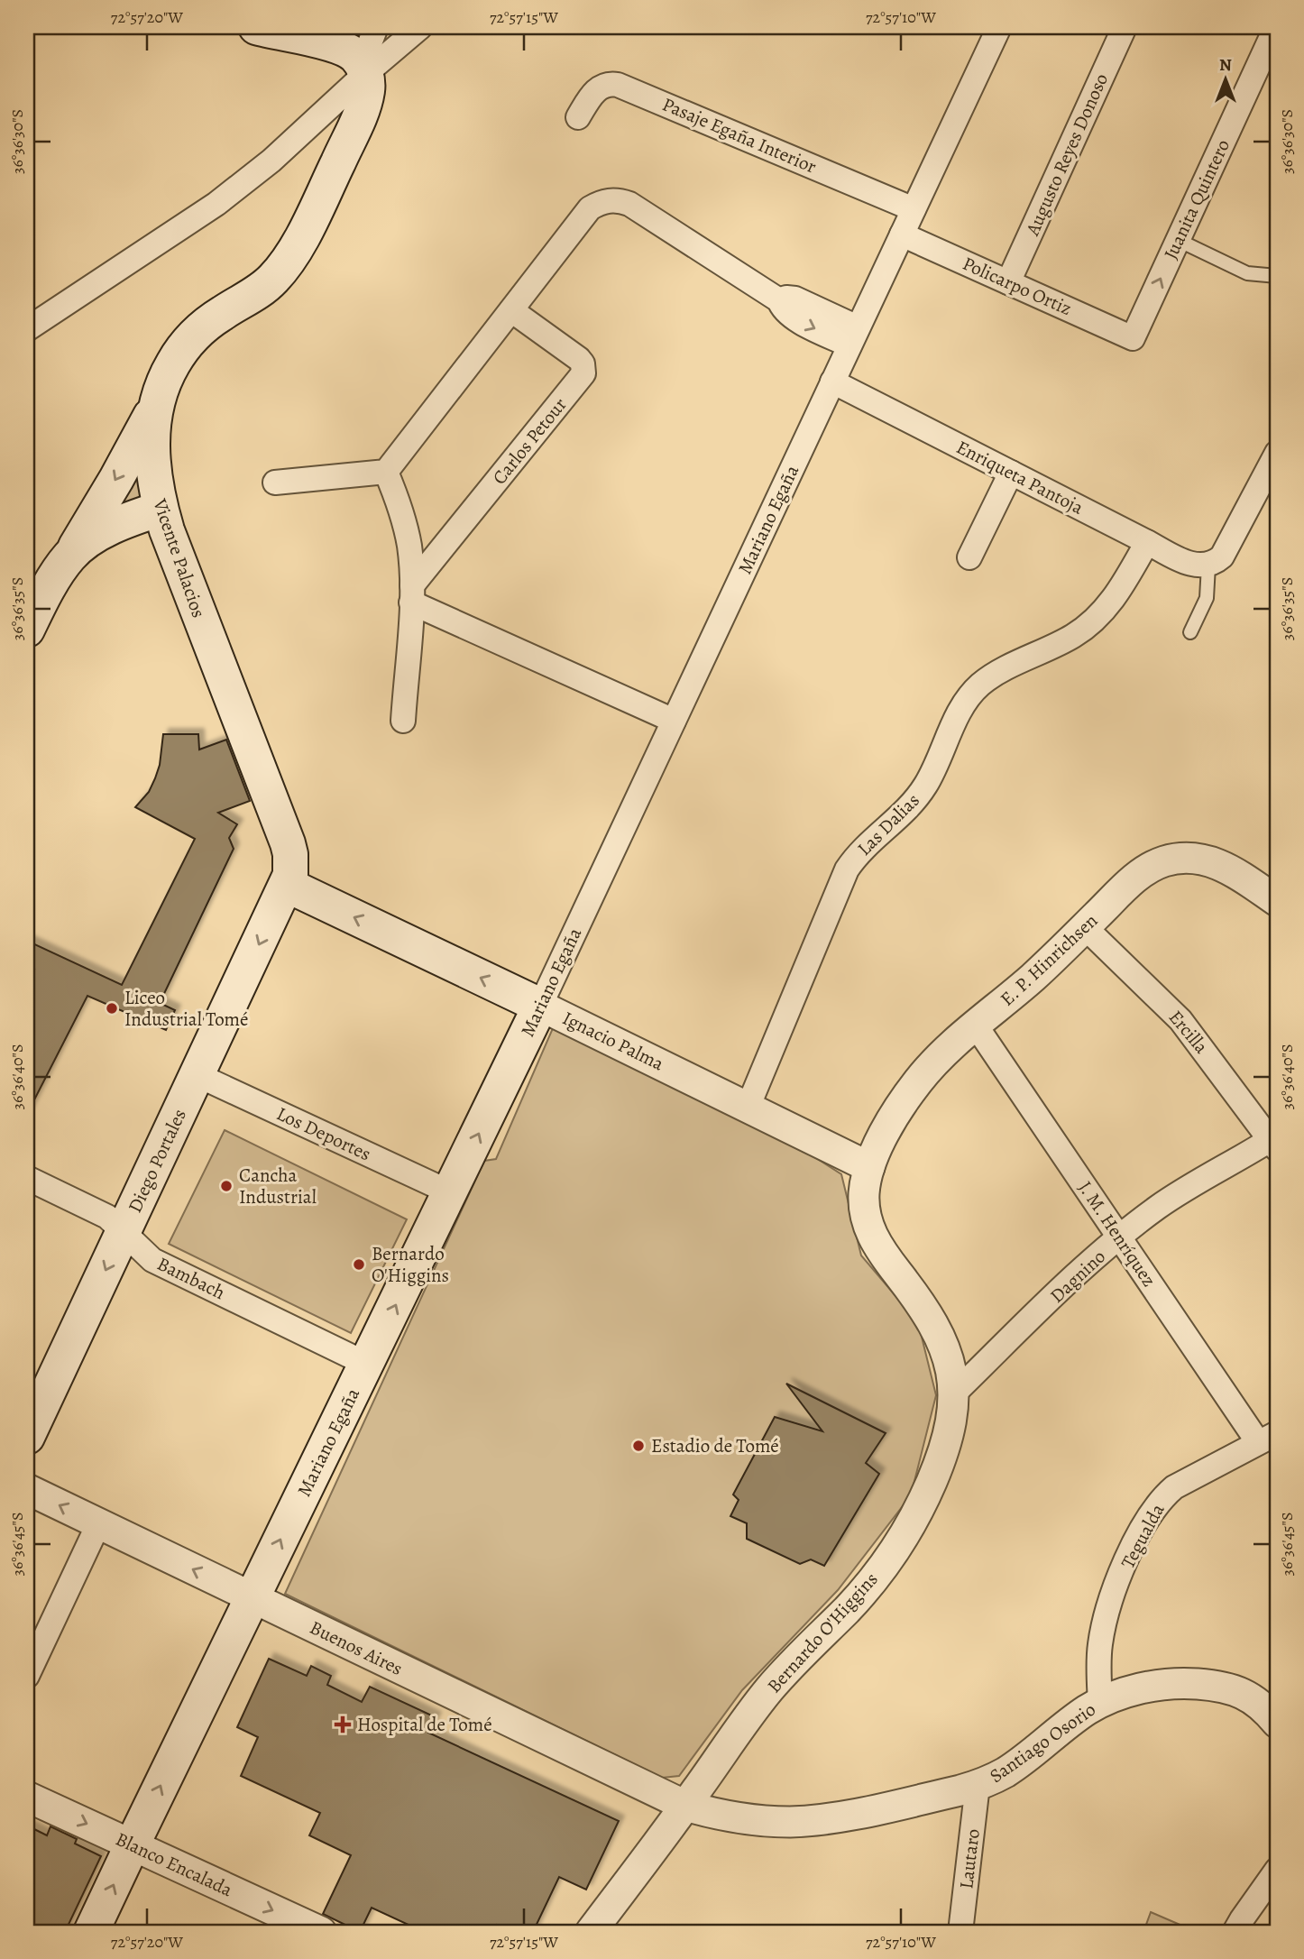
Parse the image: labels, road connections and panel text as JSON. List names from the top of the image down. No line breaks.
{"streets":{"main road":["Mariano Egaña","Vicente Palacios","Ignacio Palma","Diego Portales"],"street":["Pasaje Egaña Interior","Augusto Reyes Donoso","Juanita Quintero","Policarpo Ortiz","Carlos Petour","Enriqueta Pantoja","Las Dalias","E. P. Hinrichsen","Ercilla","Los Deportes","J. M. Henríquez","Dagnino","Bambach","Tegualda","Bernardo O'Higgins","Buenos Aires","Santiago Osorio","Lautaro","Blanco Encalada"]},"crossings":[["Pasaje Egaña Interior","Mariano Egaña"],["Augusto Reyes Donoso","Policarpo Ortiz"],["Juanita Quintero","Policarpo Ortiz"],["Policarpo Ortiz","Mariano Egaña"],["Enriqueta Pantoja","Mariano Egaña"],["Enriqueta Pantoja","Las Dalias"],["Mariano Egaña","Ignacio Palma"],["Mariano Egaña","Los Deportes"],["Mariano Egaña","Bambach"],["Mariano Egaña","Buenos Aires"],["Mariano Egaña","Blanco Encalada"],["Vicente Palacios","Ignacio Palma"],["Vicente Palacios","Diego Portales"],["Las Dalias","Ignacio Palma"],["E. P. Hinrichsen","Ercilla"],["E. P. Hinrichsen","Ignacio Palma"],["E. P. Hinrichsen","J. M. Henríquez"],["E. P. Hinrichsen","Bernardo O'Higgins"],["Ercilla","Dagnino"],["Ignacio Palma","Diego Portales"],["Ignacio Palma","Bernardo O'Higgins"],["Los Deportes","Diego Portales"],["Diego Portales","Bambach"],["J. M. Henríquez","Dagnino"],["J. M. Henríquez","Tegualda"],["Dagnino","Bernardo O'Higgins"],["Tegualda","Santiago Osorio"],["Bernardo O'Higgins","Buenos Aires"],["Bernardo O'Higgins","Santiago Osorio"],["Buenos Aires","Santiago Osorio"],["Santiago Osorio","Lautaro"]],"one_way":["Mariano Egaña","Ignacio Palma","Diego Portales","Blanco Encalada"],"places":{"other":["Liceo Industrial Tomé","Cancha Industrial","Bernardo O'Higgins","Estadio de Tomé"],"health":["Hospital de Tomé"]},"north":"top","coordinates":["72°57'20\"W","72°57'15\"W","72°57'10\"W","36°36'30\"S","36°36'35\"S","36°36'40\"S","36°36'45\"S"]}
